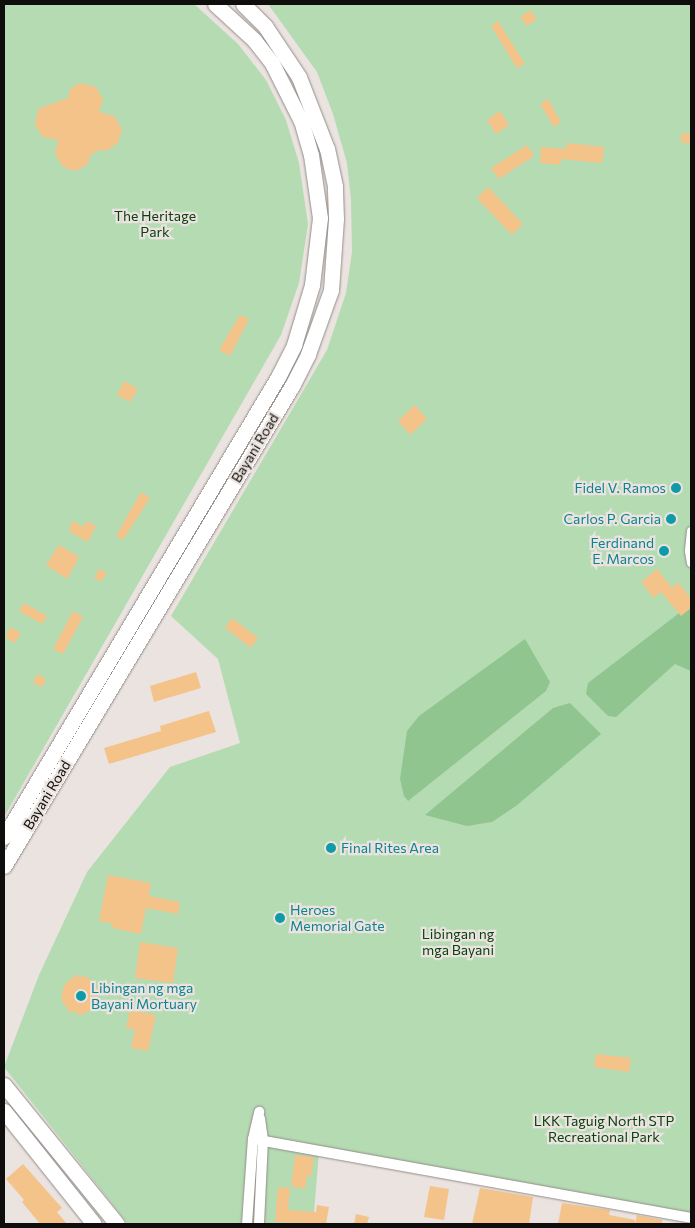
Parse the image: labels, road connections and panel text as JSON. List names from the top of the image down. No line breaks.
{"streets":{"main road":["Bayani Road"]},"parks":["The Heritage Park","Libingan ng mga Bayani","LKK Taguig North STP Recreational Park"],"places":["Fidel V. Ramos","Carlos P. Garcia","Ferdinand E. Marcos","Final Rites Area","Heroes Memorial Gate","Libingan ng mga Bayani Mortuary"]}
